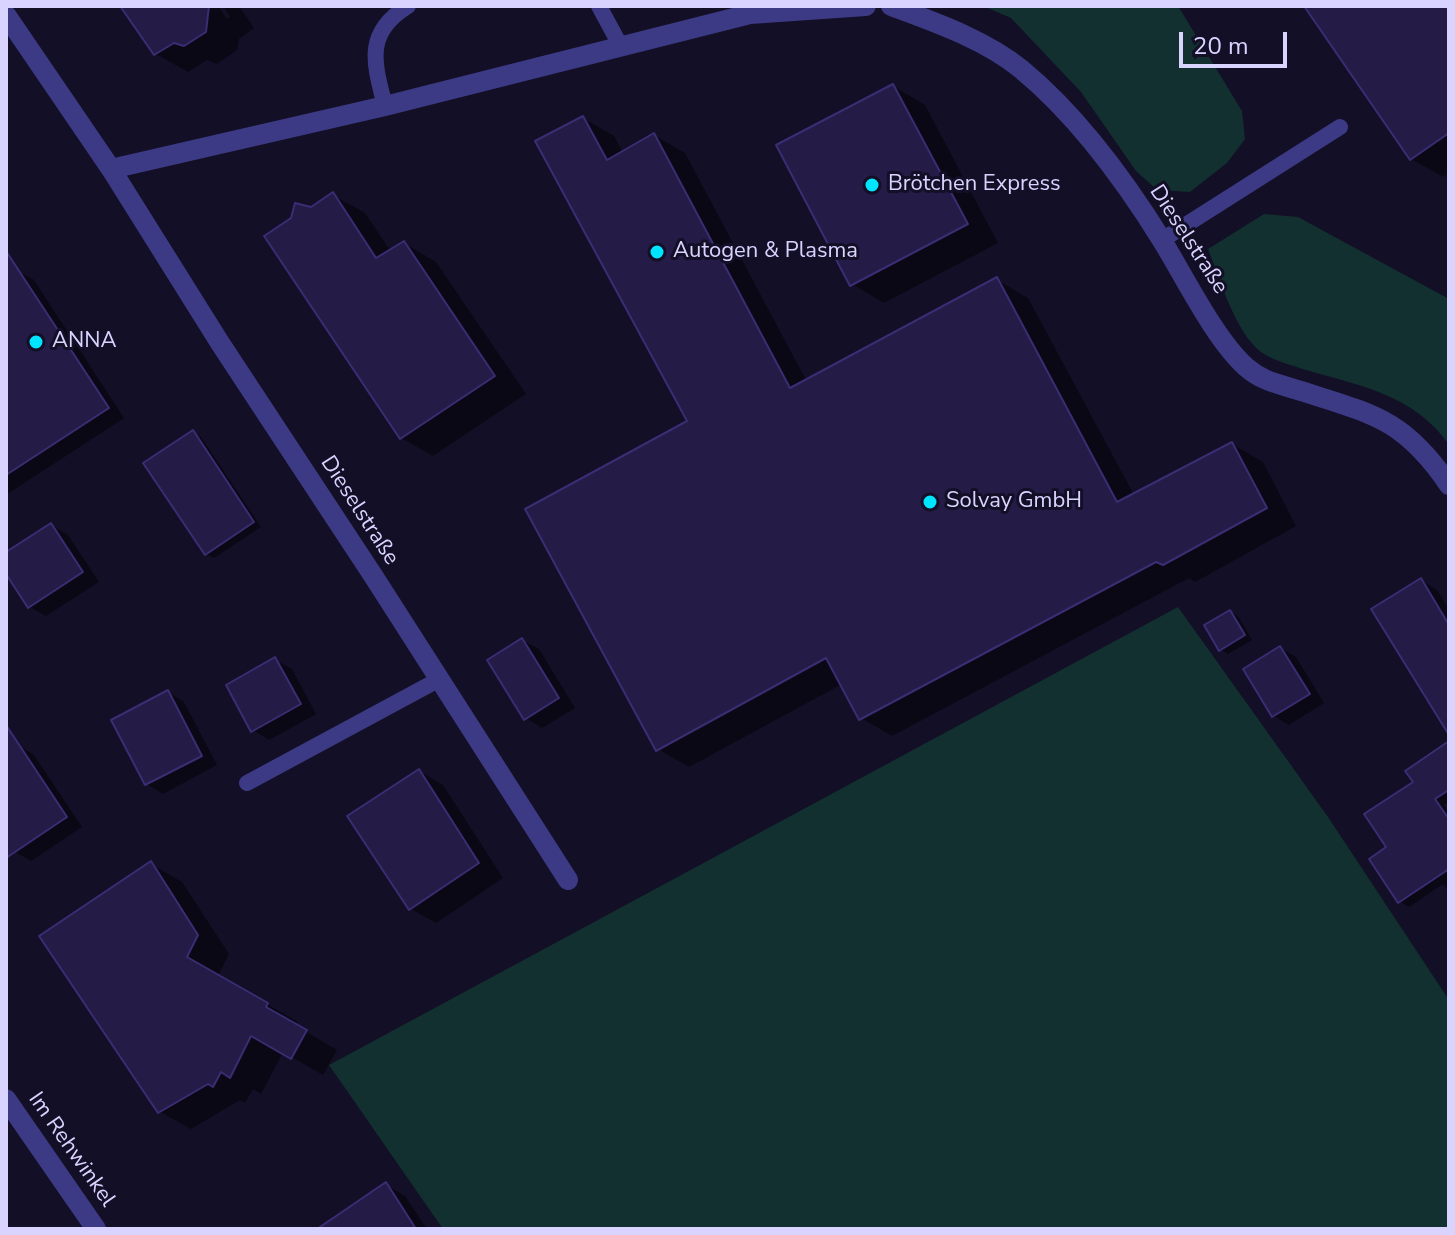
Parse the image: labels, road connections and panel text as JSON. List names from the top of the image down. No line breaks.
{"streets":{"street":["Dieselstraße","Im Rehwinkel"]},"places":["Brötchen Express","Autogen & Plasma","ANNA","Solvay GmbH"],"scale_bar":"20 m"}
